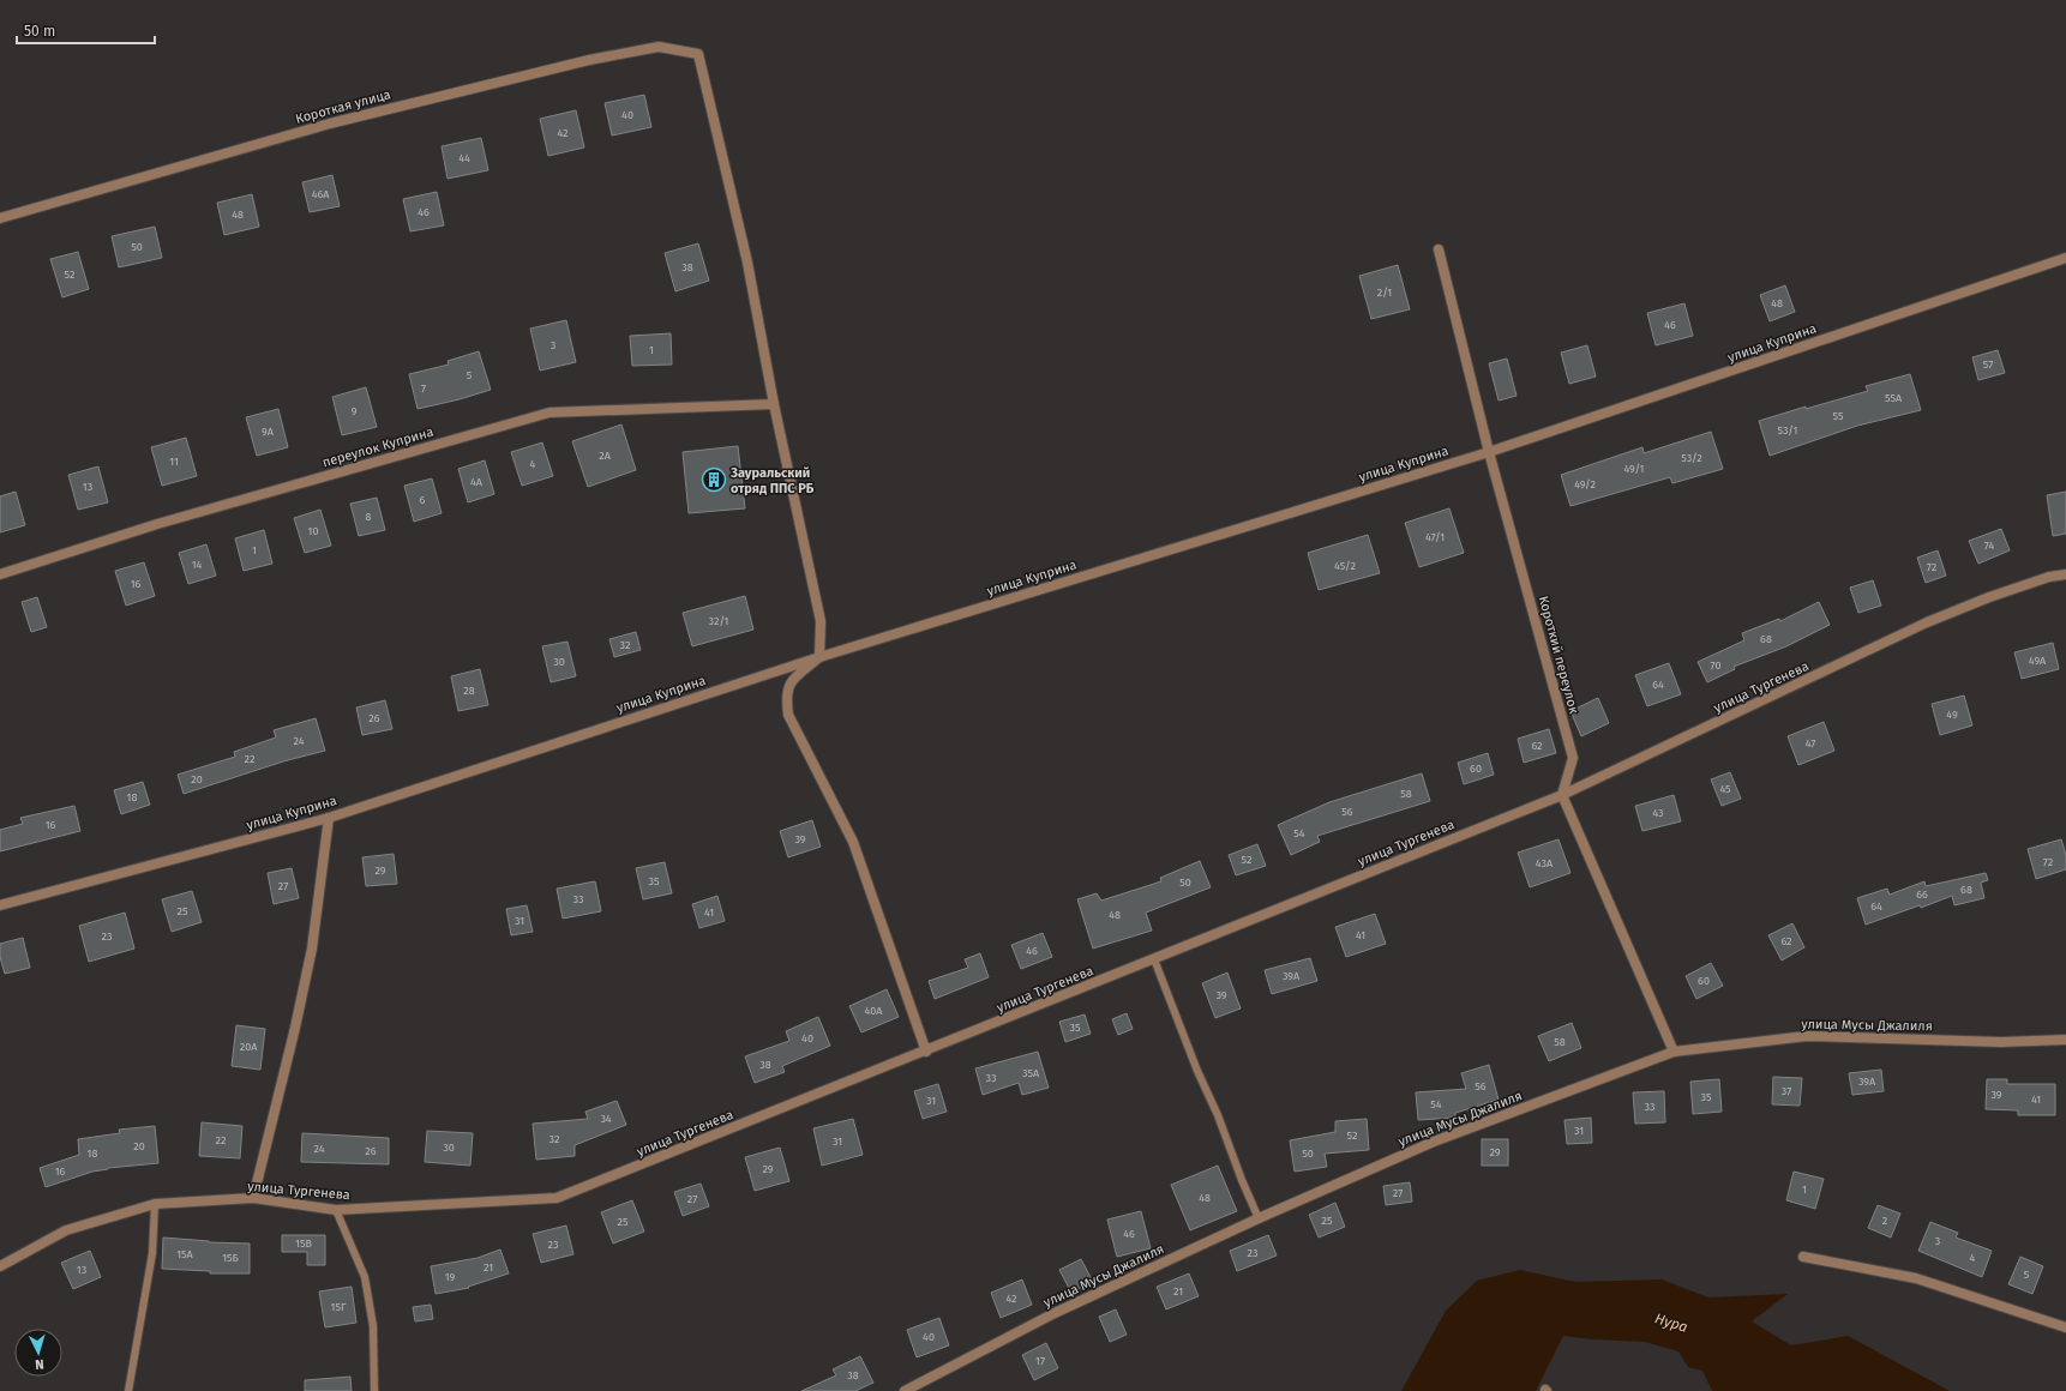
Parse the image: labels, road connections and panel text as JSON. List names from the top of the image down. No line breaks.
{"streets":{"street":["Короткая улица","улица Куприна","переулок Куприна","Короткий переулок","улица Тургенева","улица Мусы Джалиля"]},"crossings":[["Короткая улица","переулок Куприна"],["улица Куприна","Короткий переулок"],["Короткий переулок","улица Тургенева"]],"water":["Нура"],"places":{"building":["Зауральский отряд ППС РБ"]},"house_numbers":["40","42","44","46А","46","48","50","38","52","2/1","48","46","3","1","57","5","7","55А","9","55","53/1","9А","2А","53/2","11","4","49/1","4А","49/2","13","6","8","10","47/1","74","1","14","45/2","72","16","32/1","68","32","49А","30","70","64","28","49","26","24","47","62","22","60","20","45","58","18","56","43","16","54","39","52","72","43А","29","35","50","27","68","66","33","64","25","41","48","31","41","23","62","46","39А","60","39","40А","35","40","58","20А","38","35А","33","39А","56","37","39","35","41","31","54","33","34","31","52","32","22","31","20","30","24","26","29","18","50","29","16","1","27","48","27","25","2","25","46","3","15В","23","23","15А","15Б","4","21","13","5","19","21","42","15Г","40","17","38"],"scale_bar":"50 m","north":"bottom"}
